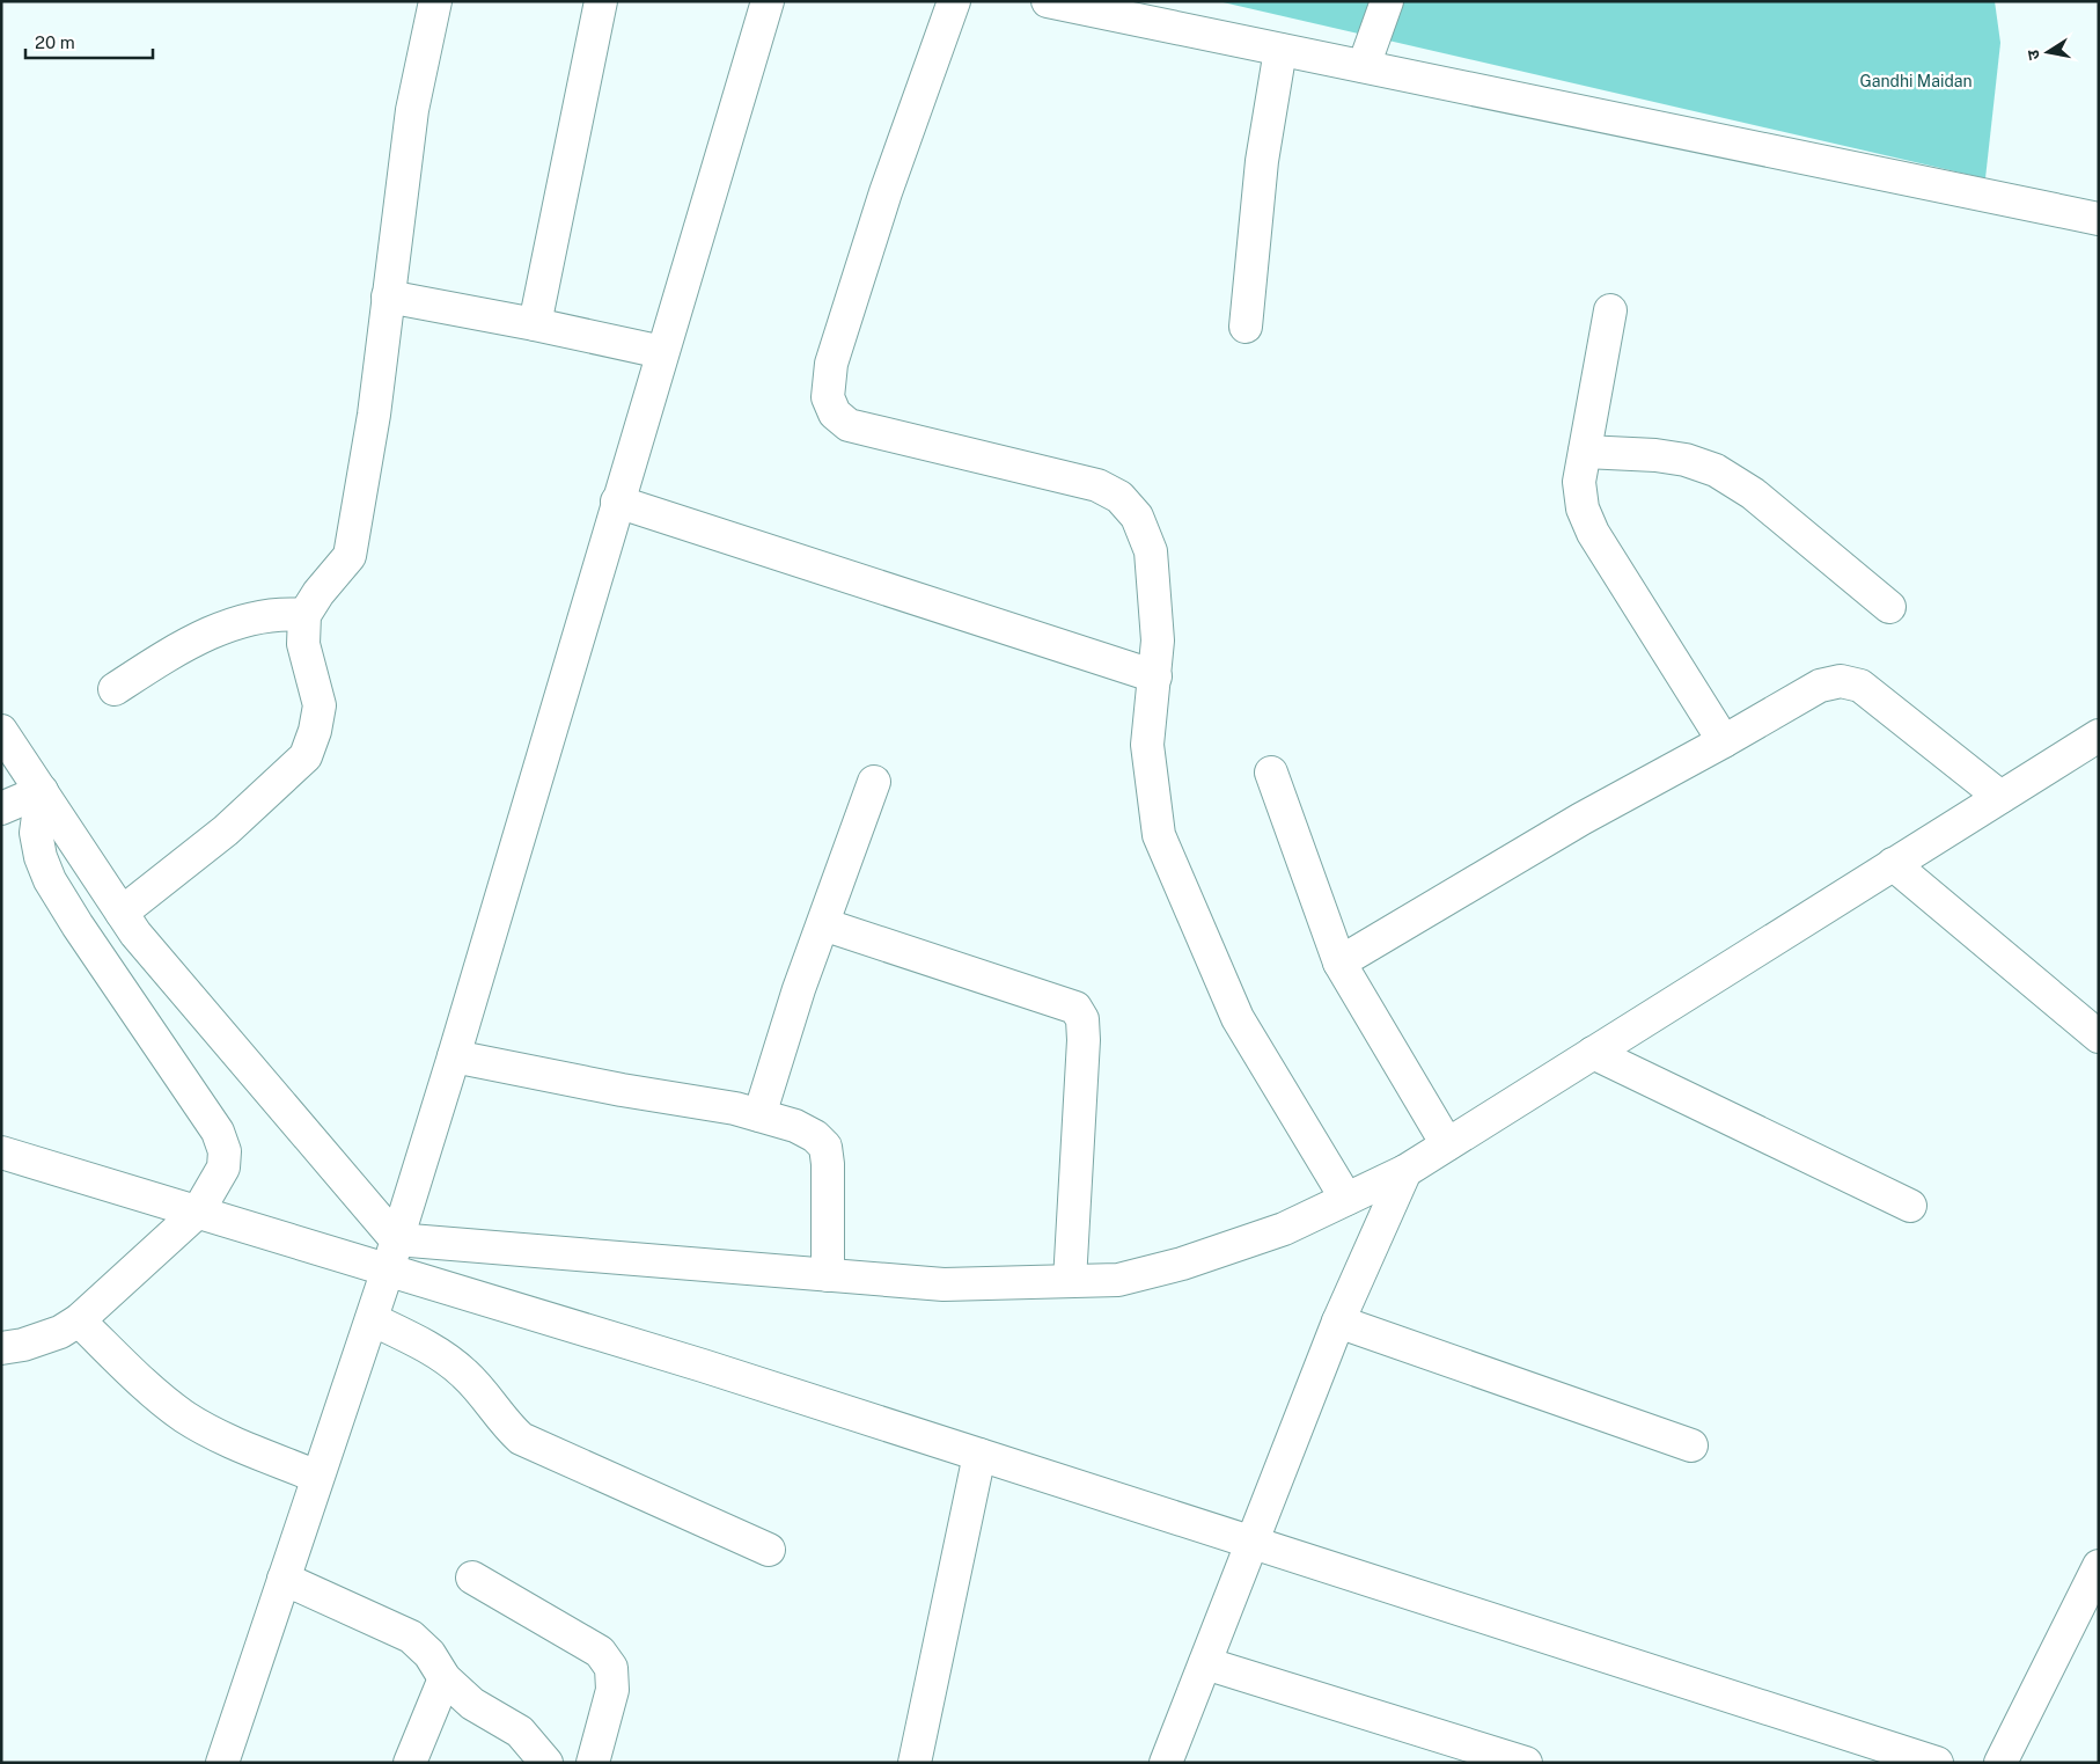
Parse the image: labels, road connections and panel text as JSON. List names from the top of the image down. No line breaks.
{"parks":["Gandhi Maidan"],"scale_bar":"20 m","north":"left"}
